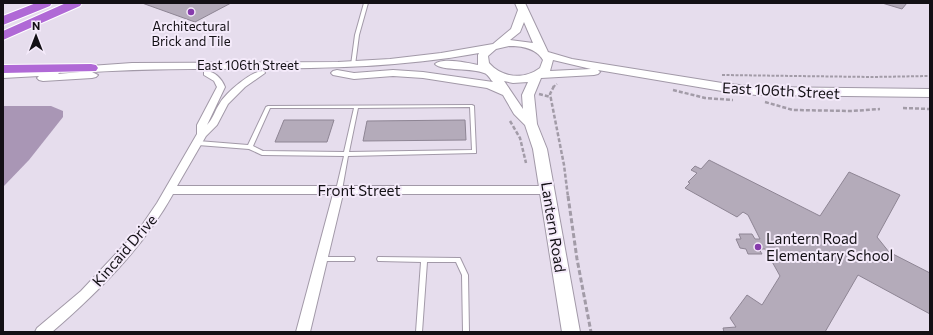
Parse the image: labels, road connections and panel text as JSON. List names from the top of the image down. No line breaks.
{"streets":{"main road":["East 106th Street","Lantern Road"],"street":["Front Street","Kincaid Drive"]},"crossings":[["East 106th Street","Lantern Road"],["East 106th Street","Kincaid Drive"],["Front Street","Lantern Road"],["Front Street","Kincaid Drive"]],"places":["Architectural Brick and Tile","Lantern Road Elementary School"],"north":"top"}
